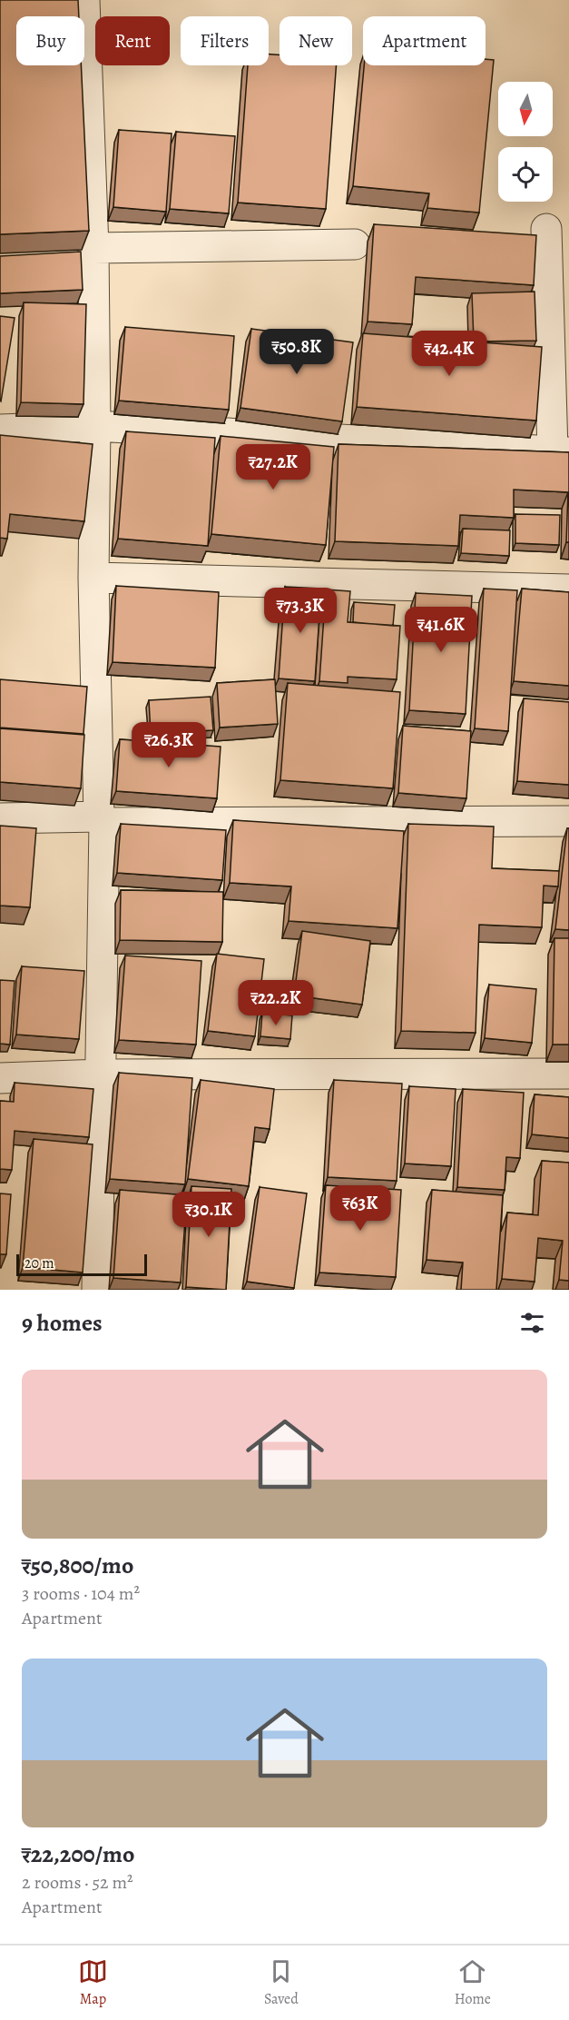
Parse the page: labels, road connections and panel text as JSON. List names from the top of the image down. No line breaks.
{"scale_bar":"20 m","north":"bottom","page":{"chip":["Buy","Rent","Filters","New","Apartment"],"price":["₹50.8K","₹42.4K","₹27.2K","₹73.3K","₹41.6K","₹26.3K","₹22.2K","₹63K","₹30.1K"],"scale":"20 m","heading":"9 homes","list":[{"name":"₹50,800/mo","note":"3 rooms · 104 m² · Apartment"},{"name":"₹22,200/mo","note":"2 rooms · 52 m² · Apartment"}],"tabs":["Map","Saved","Home"]}}
